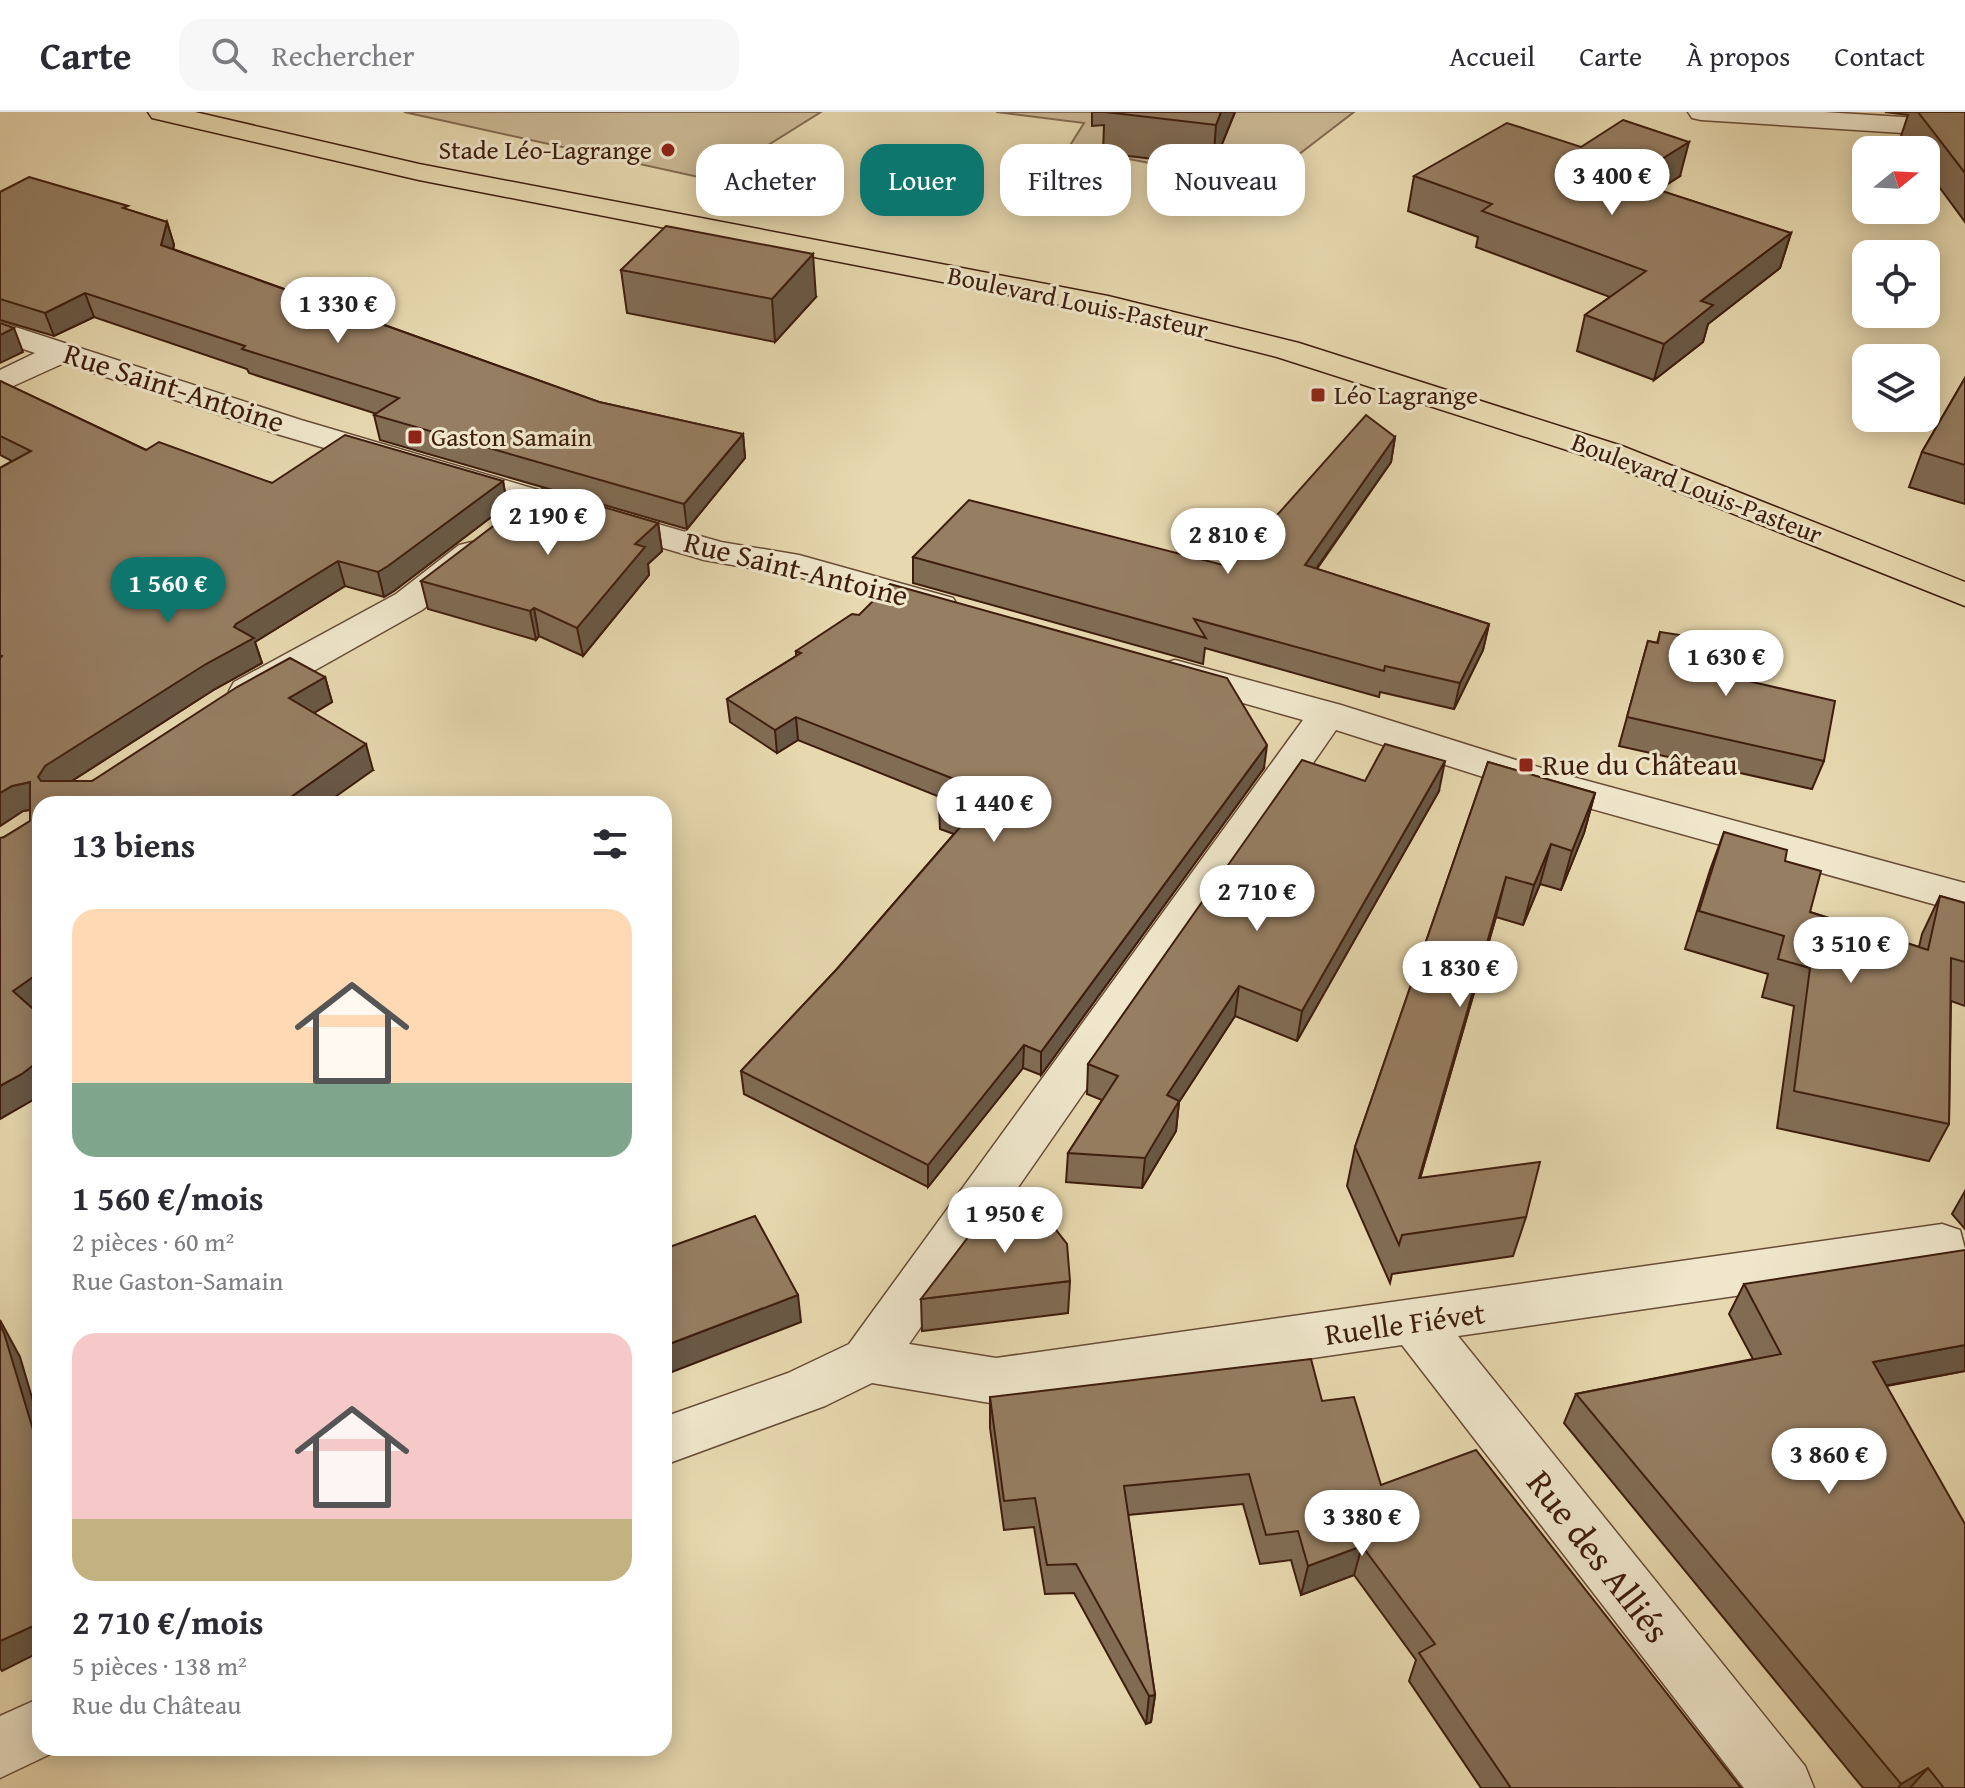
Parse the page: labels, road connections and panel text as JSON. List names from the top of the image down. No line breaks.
{"streets":{"main road":["Boulevard Louis-Pasteur"],"street":["Rue Saint-Antoine","Ruelle Fiévet","Rue des Alliés"]},"crossings":[["Ruelle Fiévet","Rue des Alliés"]],"places":{"other":["Stade Léo-Lagrange"],"transit":["Léo Lagrange","Gaston Samain","Rue du Château"]},"north":"right","page":{"header":"Carte","search":"Rechercher","nav":["Accueil","Carte","À propos","Contact"],"chip":["Acheter","Louer","Filtres","Nouveau"],"price":["3 400 €","1 330 €","2 190 €","2 810 €","1 560 €","1 630 €","1 440 €","2 710 €","3 510 €","1 830 €","1 950 €","3 860 €","3 380 €"],"heading":"13 biens","list":[{"name":"1 560 €/mois","note":"2 pièces · 60 m² · Rue Gaston-Samain"},{"name":"2 710 €/mois","note":"5 pièces · 138 m² · Rue du Château"}]}}
